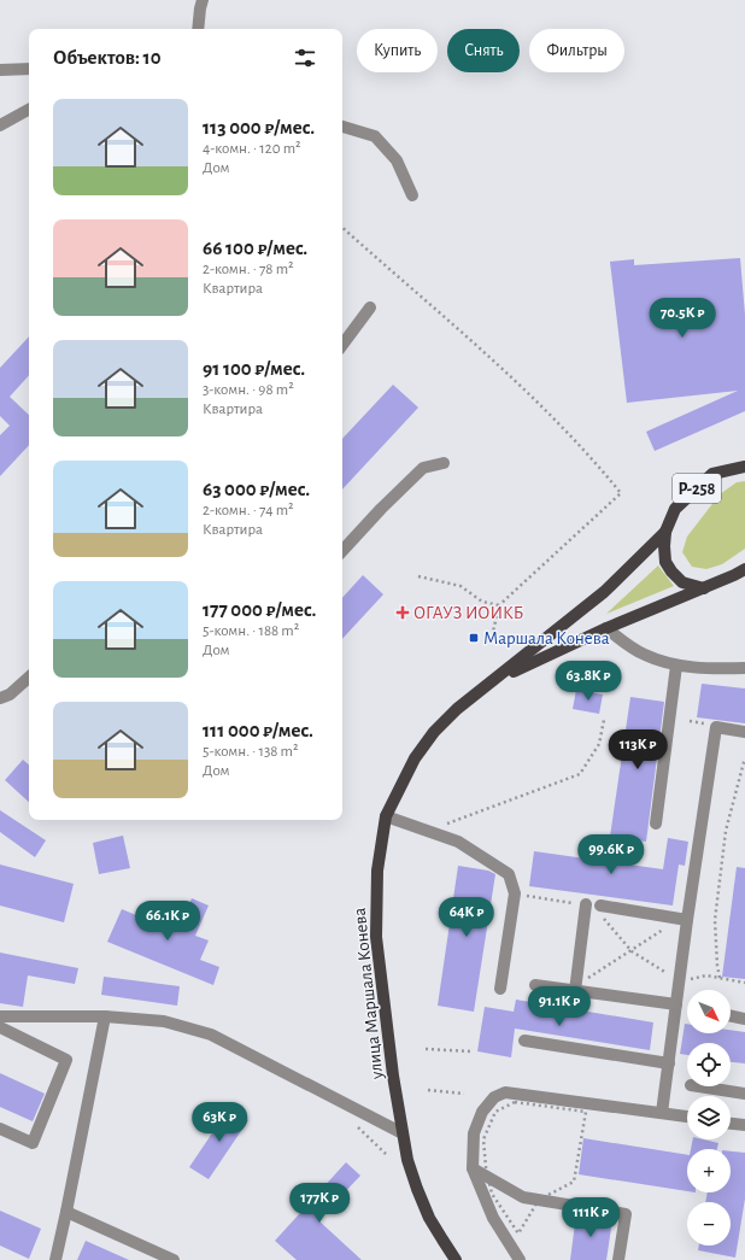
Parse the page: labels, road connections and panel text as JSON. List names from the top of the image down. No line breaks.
{"streets":{"main road":["Р-258","улица Маршала Конева"]},"crossings":[["Р-258","улица Маршала Конева"]],"places":{"health":["ОГАУЗ ИОИКБ"],"transit":["Маршала Конева"]},"north":"bottom right","page":{"chip":["Купить","Снять","Фильтры"],"heading":"Объектов: 10","list":[{"name":"113 000 ₽/мес.","note":"4-комн. · 120 m² · Дом"},{"name":"66 100 ₽/мес.","note":"2-комн. · 78 m² · Квартира"},{"name":"91 100 ₽/мес.","note":"3-комн. · 98 m² · Квартира"},{"name":"63 000 ₽/мес.","note":"2-комн. · 74 m² · Квартира"},{"name":"177 000 ₽/мес.","note":"5-комн. · 188 m² · Дом"},{"name":"111 000 ₽/мес.","note":"5-комн. · 138 m² · Дом"}],"price":["70.5K ₽","63.8K ₽","113K ₽","99.6K ₽","64K ₽","66.1K ₽","91.1K ₽","63K ₽","177K ₽","111K ₽"],"map_buttons":["+","−"]}}
